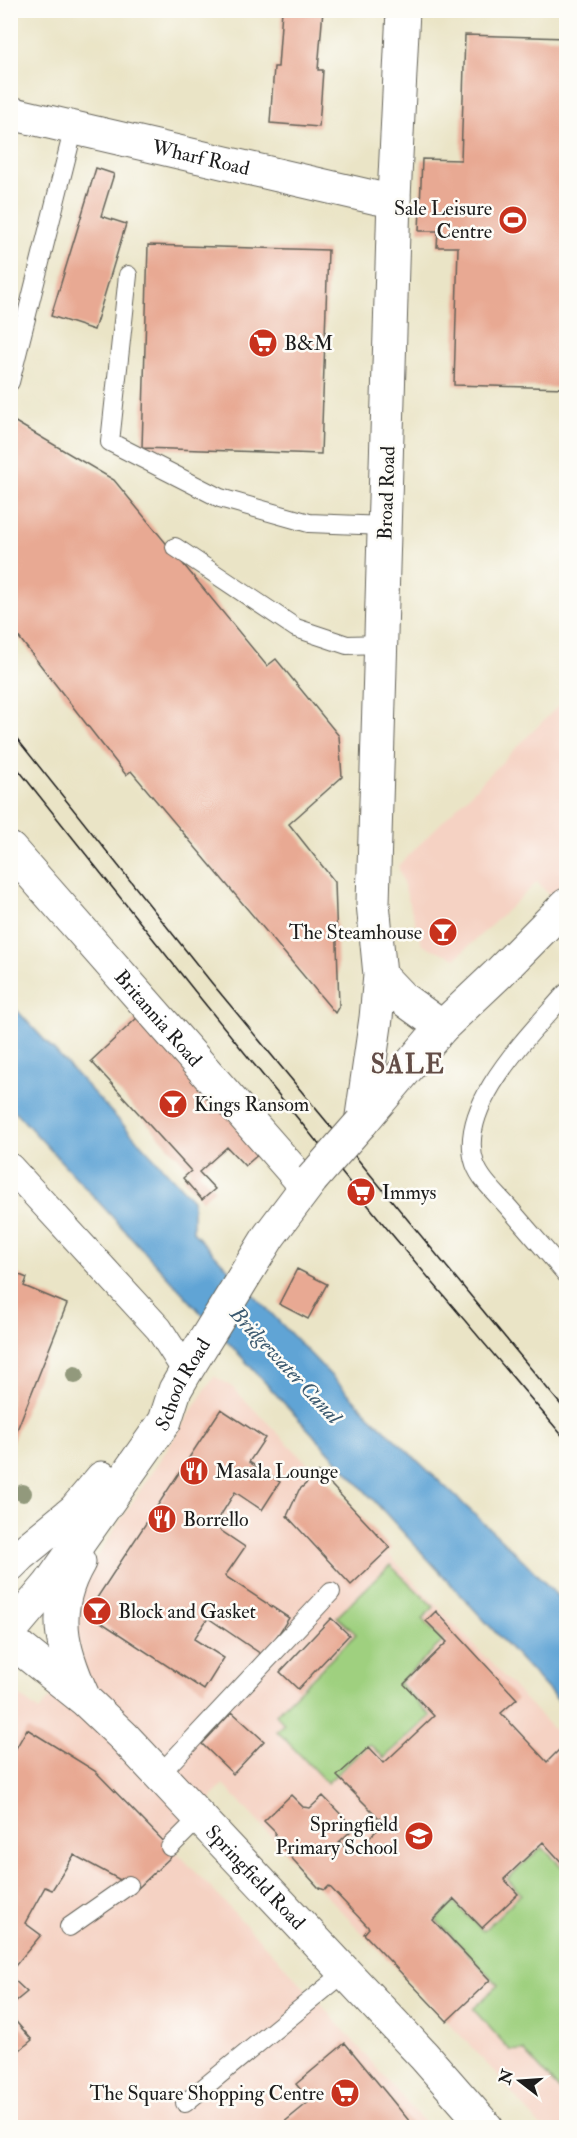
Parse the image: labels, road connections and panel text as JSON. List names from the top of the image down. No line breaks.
{"streets":{"main road":["Wharf Road","Broad Road","Britannia Road","School Road","Springfield Road"]},"crossings":[["Wharf Road","Broad Road"],["Broad Road","School Road"],["Britannia Road","School Road"]],"districts":["SALE"],"water":["Bridgewater Canal"],"places":{"sports":["Sale Leisure Centre"],"supermarket":["B&M","Immys","The Square Shopping Centre"],"bar":["The Steamhouse","Kings Ransom","Block and Gasket"],"restaurant":["Masala Lounge","Borrello"],"school or university":["Springfield Primary School"]},"north":"left"}
